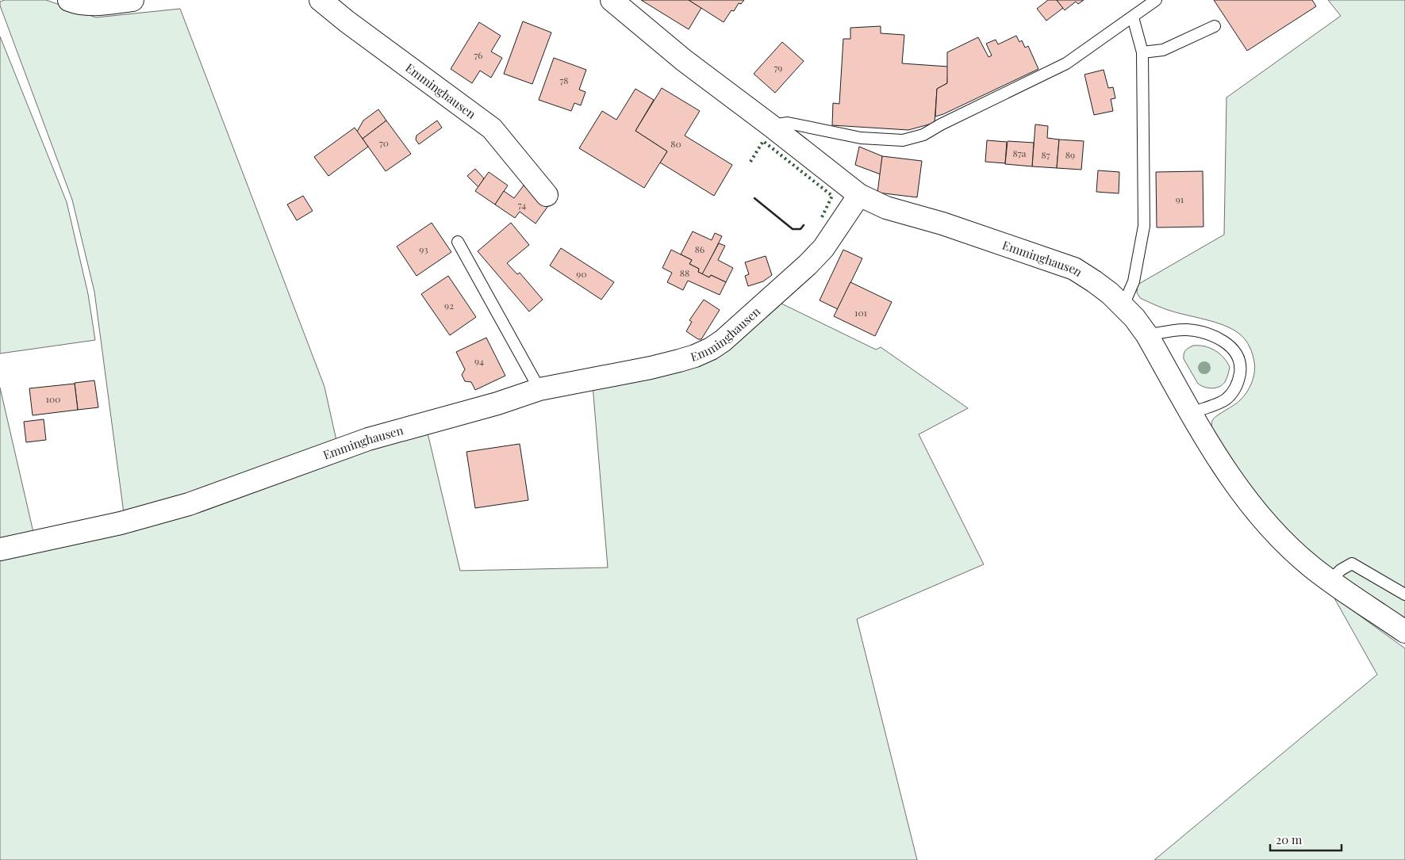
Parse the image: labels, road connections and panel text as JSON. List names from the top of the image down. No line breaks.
{"streets":{"street":["Emminghausen"]},"house_numbers":["76","79","78","70","80","87a","87","89","91","74","93","86","88","90","92","101","94","100"],"scale_bar":"20 m"}
